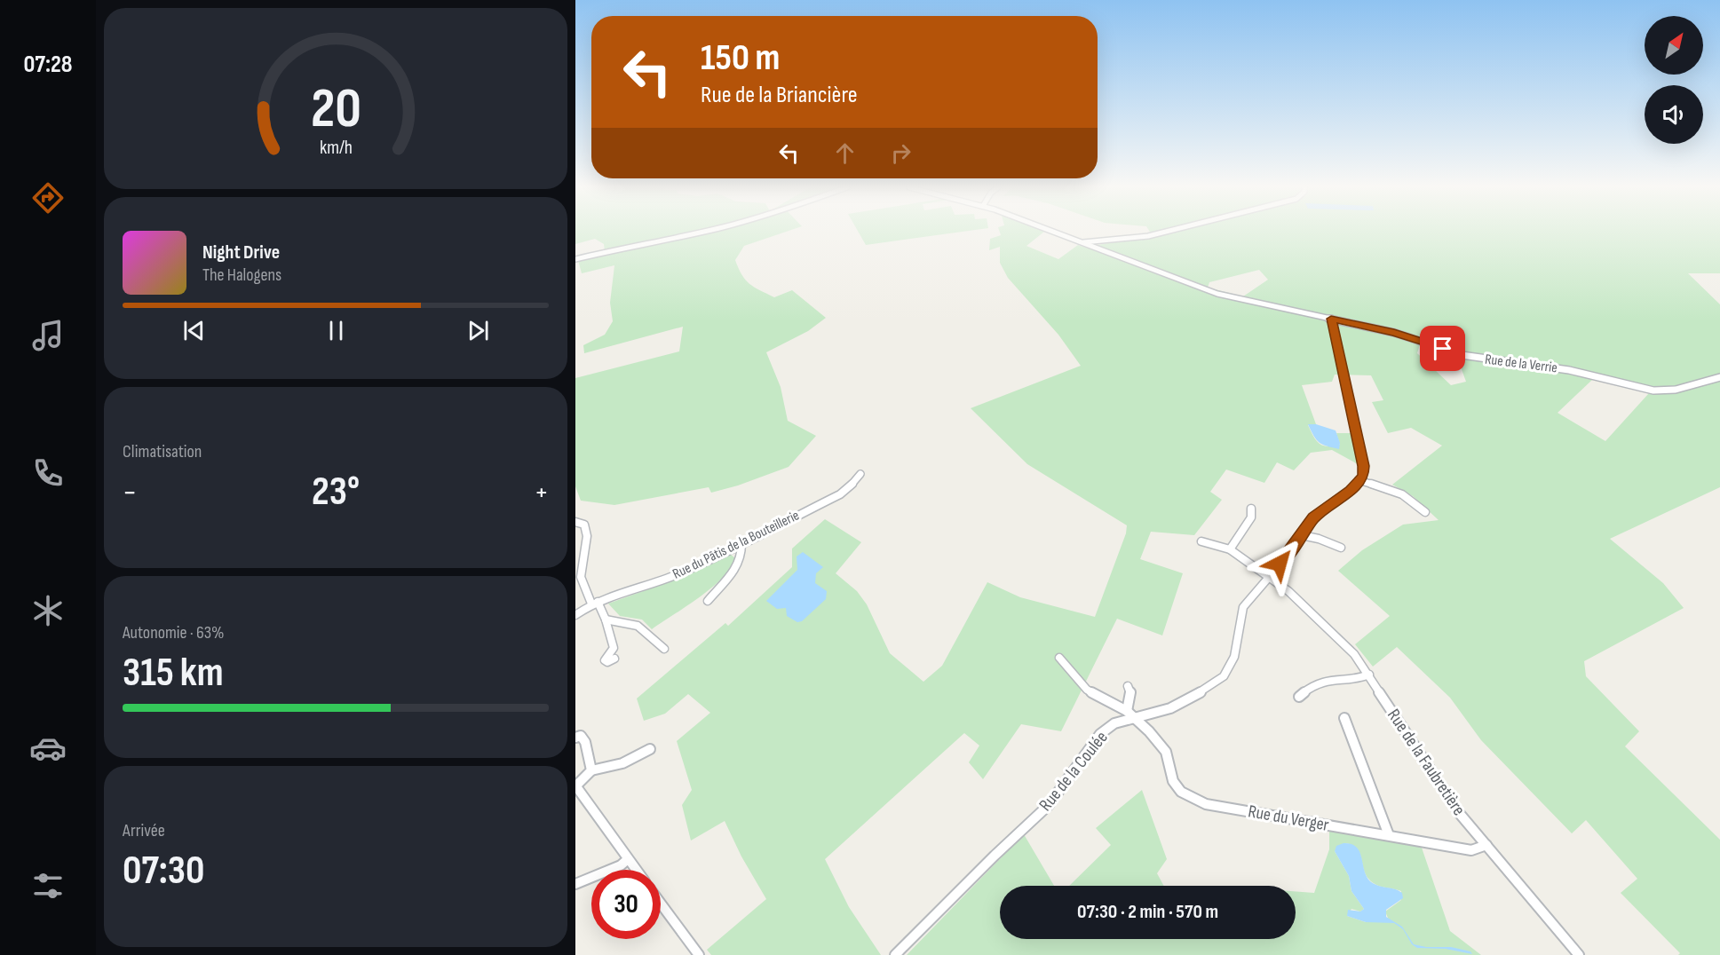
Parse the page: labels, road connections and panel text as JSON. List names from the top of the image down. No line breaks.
{"streets":{"street":["Rue de la Verrie","Rue du Pâtis de la Bouteillerie","Rue de la Faubretière","Rue de la Coulée","Rue du Verger"]},"crossings":[["Rue de la Faubretière","Rue de la Coulée"],["Rue de la Faubretière","Rue du Verger"],["Rue de la Coulée","Rue du Verger"]],"north":"top right","page":{"tabs":"07:28","turn":["150 m","Rue de la Briancière"],"song":["Night Drive","The Halogens"],"tile":["Climatisation",["Autonomie · 63%","315 km"],["Arrivée","07:30"]],"heat":["−","23°","+"],"limit":"30","trip":"07:30 · 2 min · 570 m","gauge":["20","km/h"]}}
